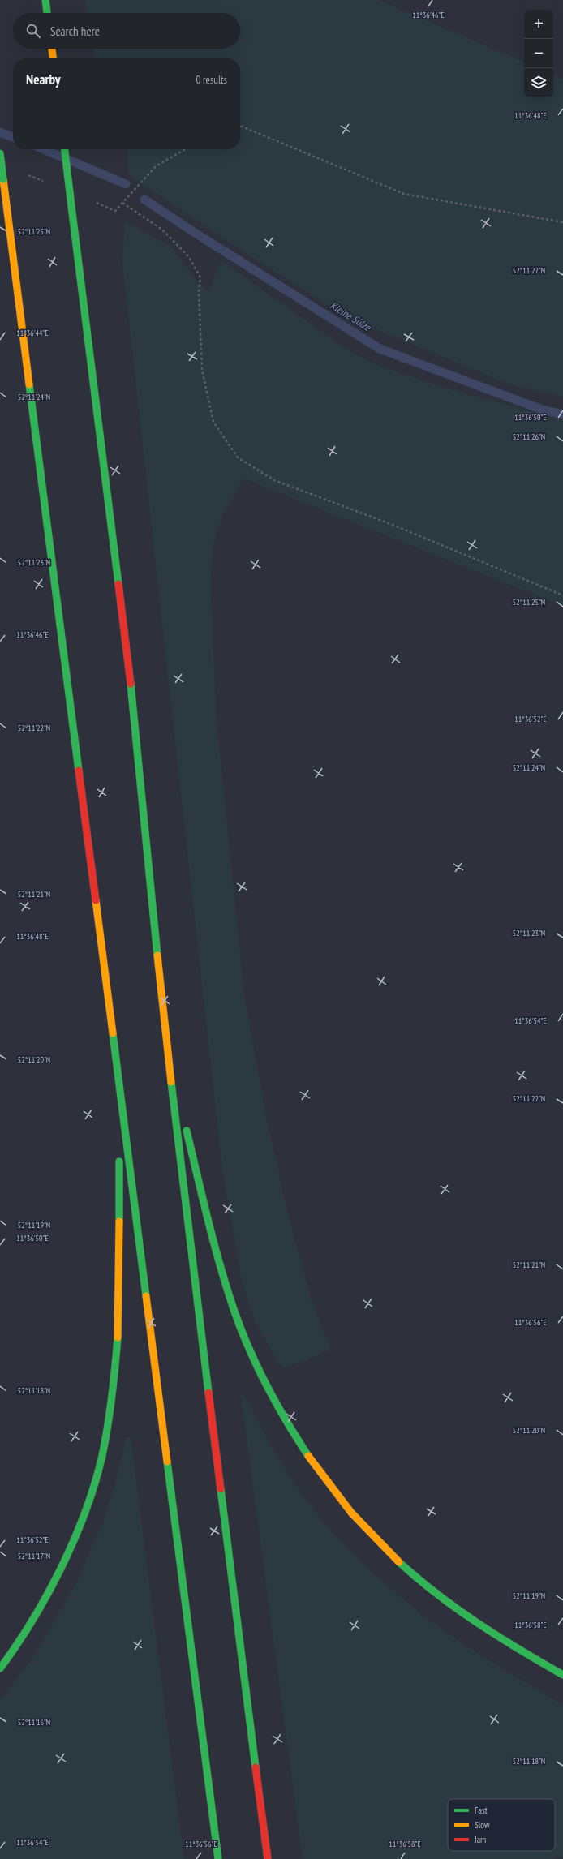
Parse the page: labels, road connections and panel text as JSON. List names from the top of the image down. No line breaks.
{"water":["Kleine Sülze"],"legend":["Fast","Slow","Jam"],"page":{"map_buttons":["+","−"],"search":"Search here","heading":["Nearby","0 results"]},"coordinates":["11°36'46\"E","11°36'48\"E","52°11'25\"N","52°11'27\"N","11°36'44\"E","52°11'24\"N","11°36'50\"E","52°11'26\"N","52°11'23\"N","11°36'52\"E","52°11'22\"N","52°11'21\"N","11°36'54\"E","52°11'20\"N","52°11'19\"N","11°36'56\"E","52°11'18\"N","52°11'17\"N","11°36'58\"E","52°11'16\"N"]}
